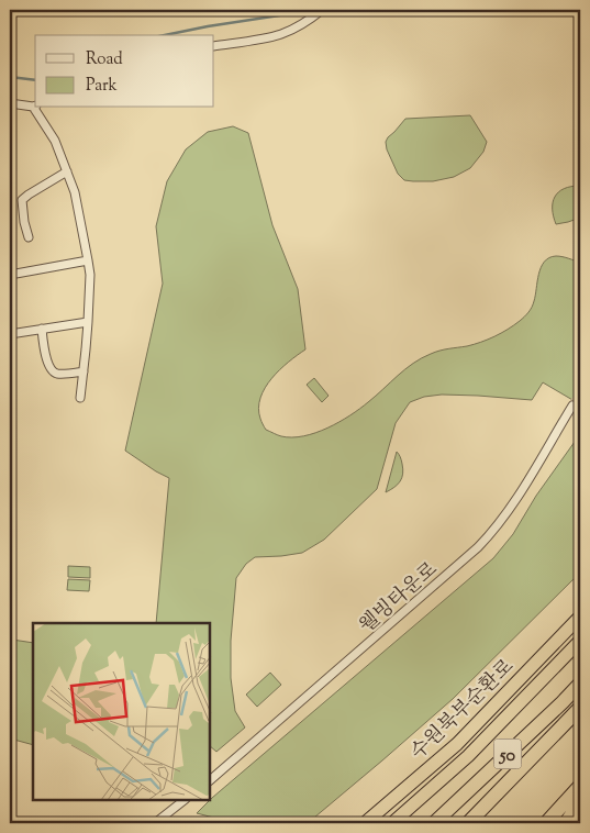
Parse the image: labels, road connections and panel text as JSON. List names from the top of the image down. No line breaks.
{"streets":{"highway":["수원북부순환로","50"],"street":["웰빙타운로"]},"legend":["Road","Park"]}
